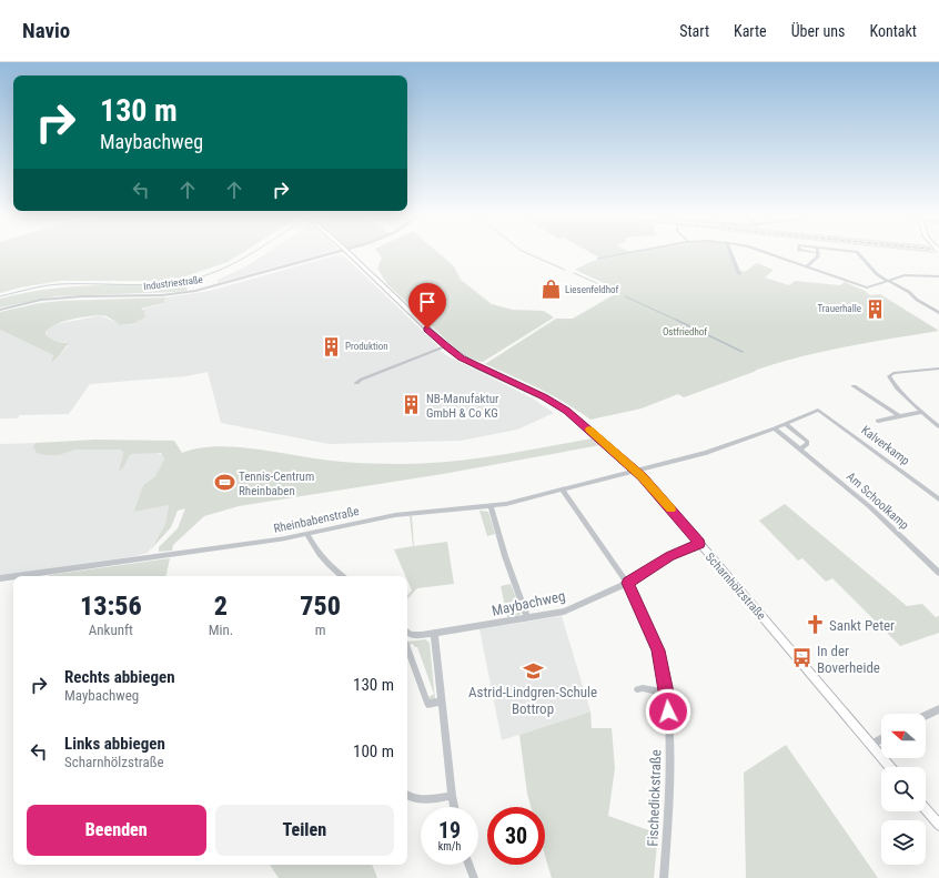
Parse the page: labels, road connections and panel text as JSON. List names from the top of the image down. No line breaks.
{"streets":{"main road":["Scharnhölzstraße"],"street":["Industriestraße","Kalverkamp","Am Schoolkamp","Rheinbabenstraße","Maybachweg","Fischedickstraße"]},"crossings":[["Rheinbabenstraße","Scharnhölzstraße"],["Rheinbabenstraße","Fischedickstraße"],["Scharnhölzstraße","Maybachweg"],["Maybachweg","Fischedickstraße"]],"parks":["Ostfriedhof"],"places":{"shop":["Liesenfeldhof"],"building":["Trauerhalle","Produktion","NB-Manufaktur GmbH & Co KG"],"sports":["Tennis-Centrum Rheinbaben"],"church":["Sankt Peter"],"bus stop":["In der Boverheide"],"school or university":["Astrid-Lindgren-Schule Bottrop"]},"north":"left","page":{"header":"Navio","nav":["Start","Karte","Über uns","Kontakt"],"turn":["130 m","Maybachweg"],"eta":["13:56","Ankunft","2","Min.","750","m"],"list":[{"name":"Rechts abbiegen","note":"Maybachweg","value":"130 m"},{"name":"Links abbiegen","note":"Scharnhölzstraße","value":"100 m"}],"buttons":["Beenden","Teilen"],"speed":"19 km/h","limit":"30"}}
